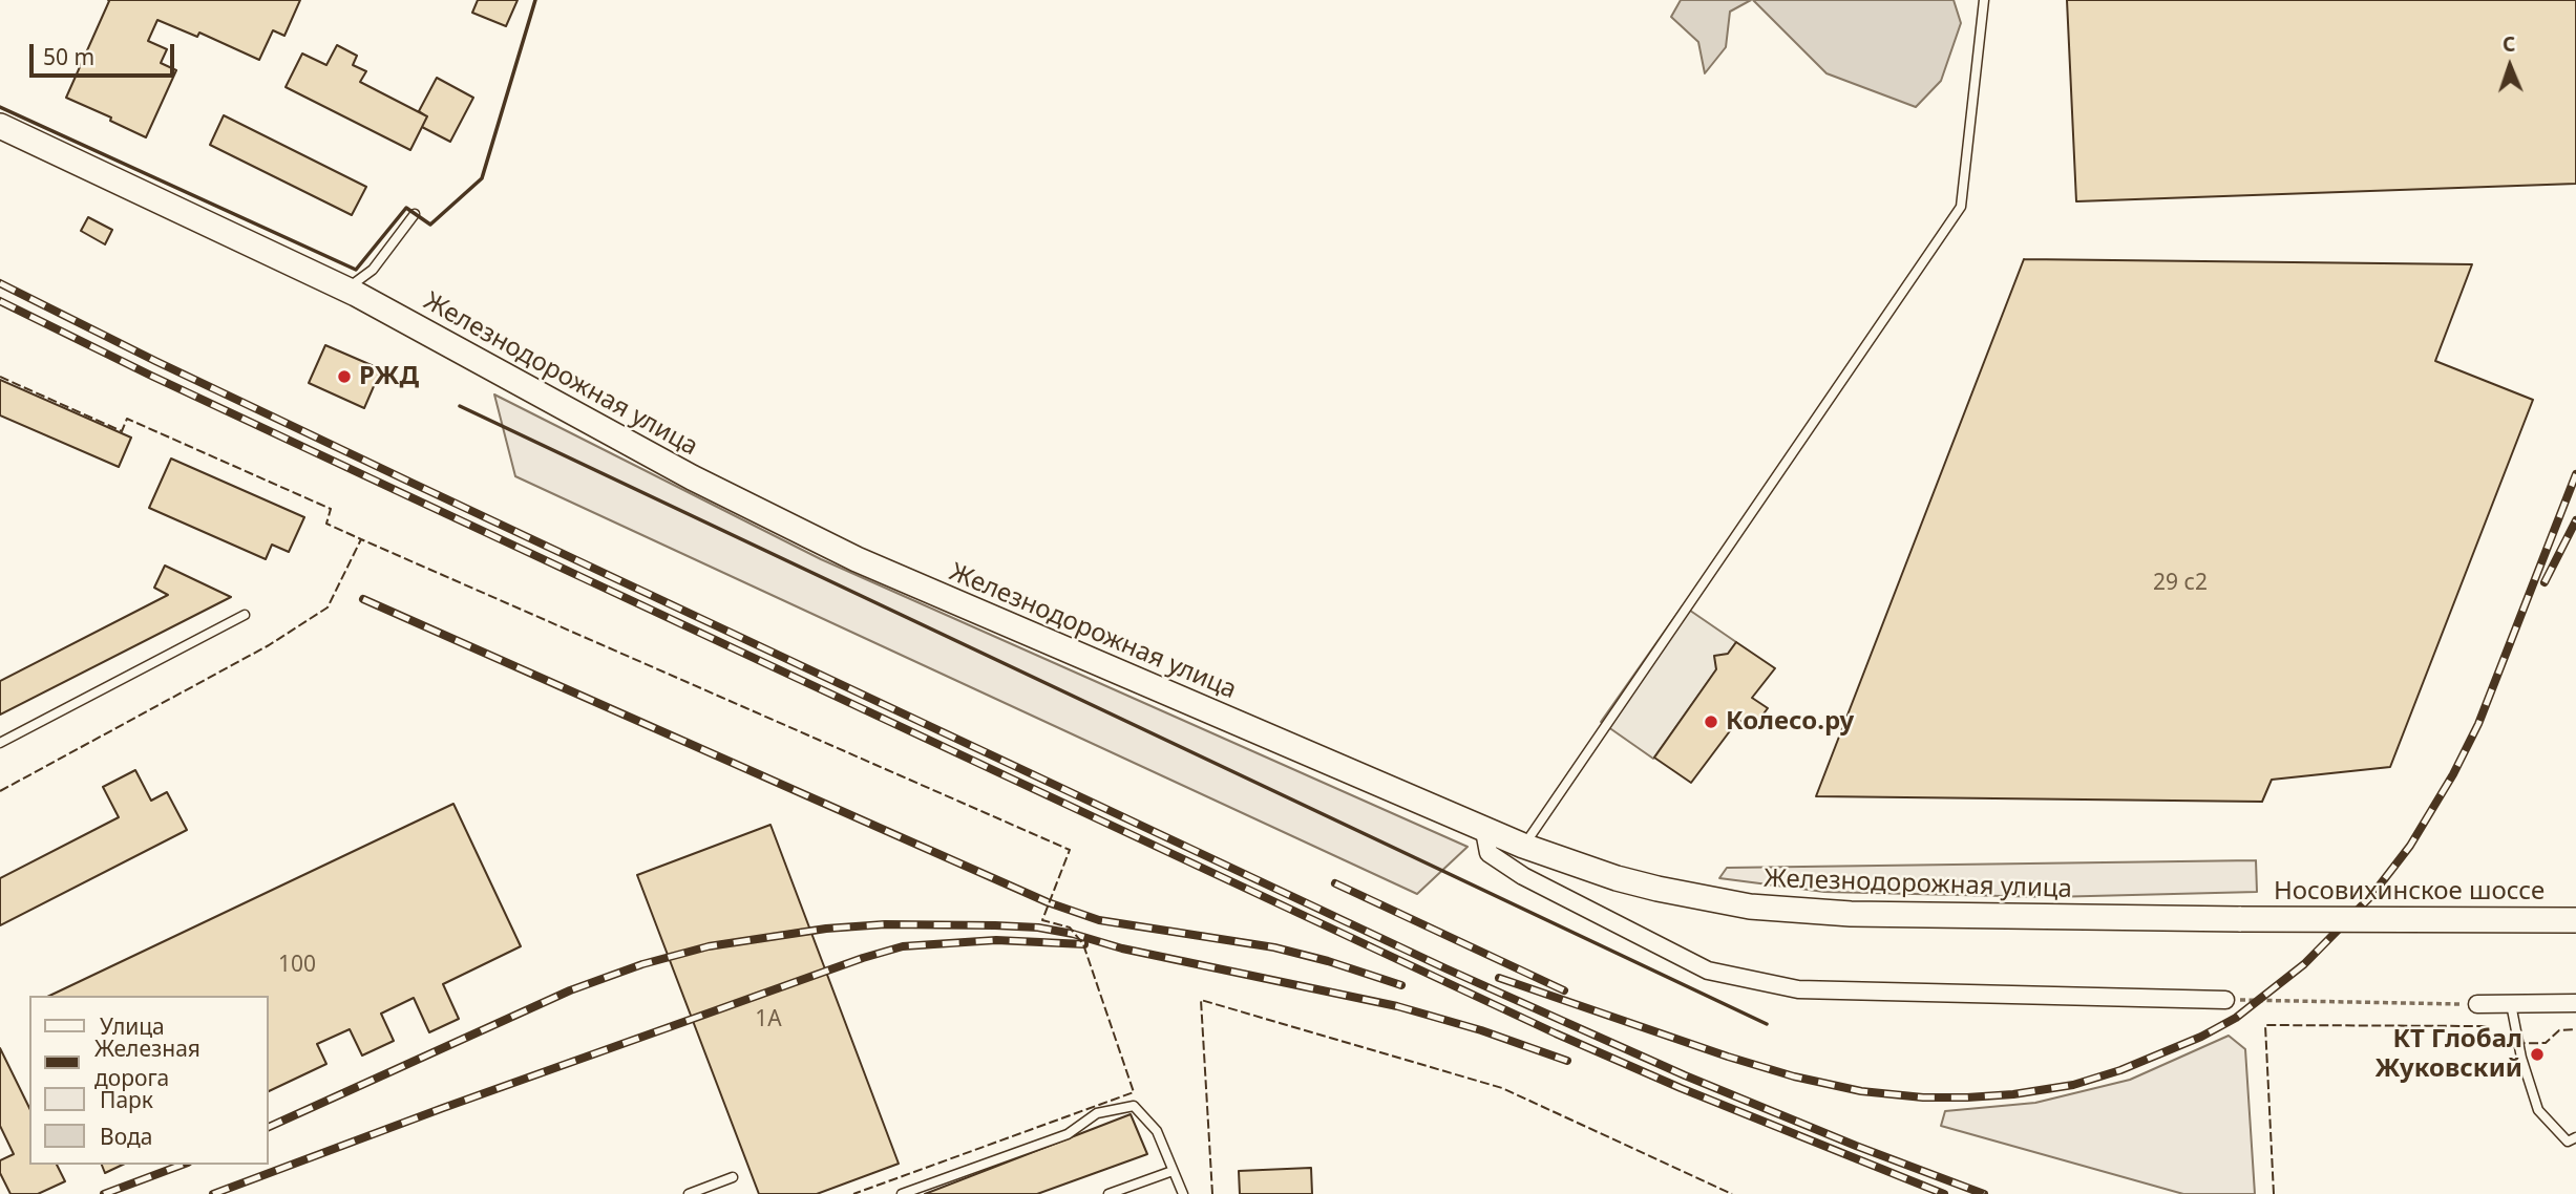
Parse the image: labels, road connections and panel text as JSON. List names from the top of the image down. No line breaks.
{"streets":{"main road":["Железнодорожная улица","Носовихинское шоссе"]},"crossings":[["Железнодорожная улица","Носовихинское шоссе"]],"places":["РЖД","Колесо.ру","КТ Глобал Жуковский"],"house_numbers":["29 с2","100","1А"],"legend":["Улица","Железная дорога","Парк","Вода"],"scale_bar":"50 m","north":"top"}
